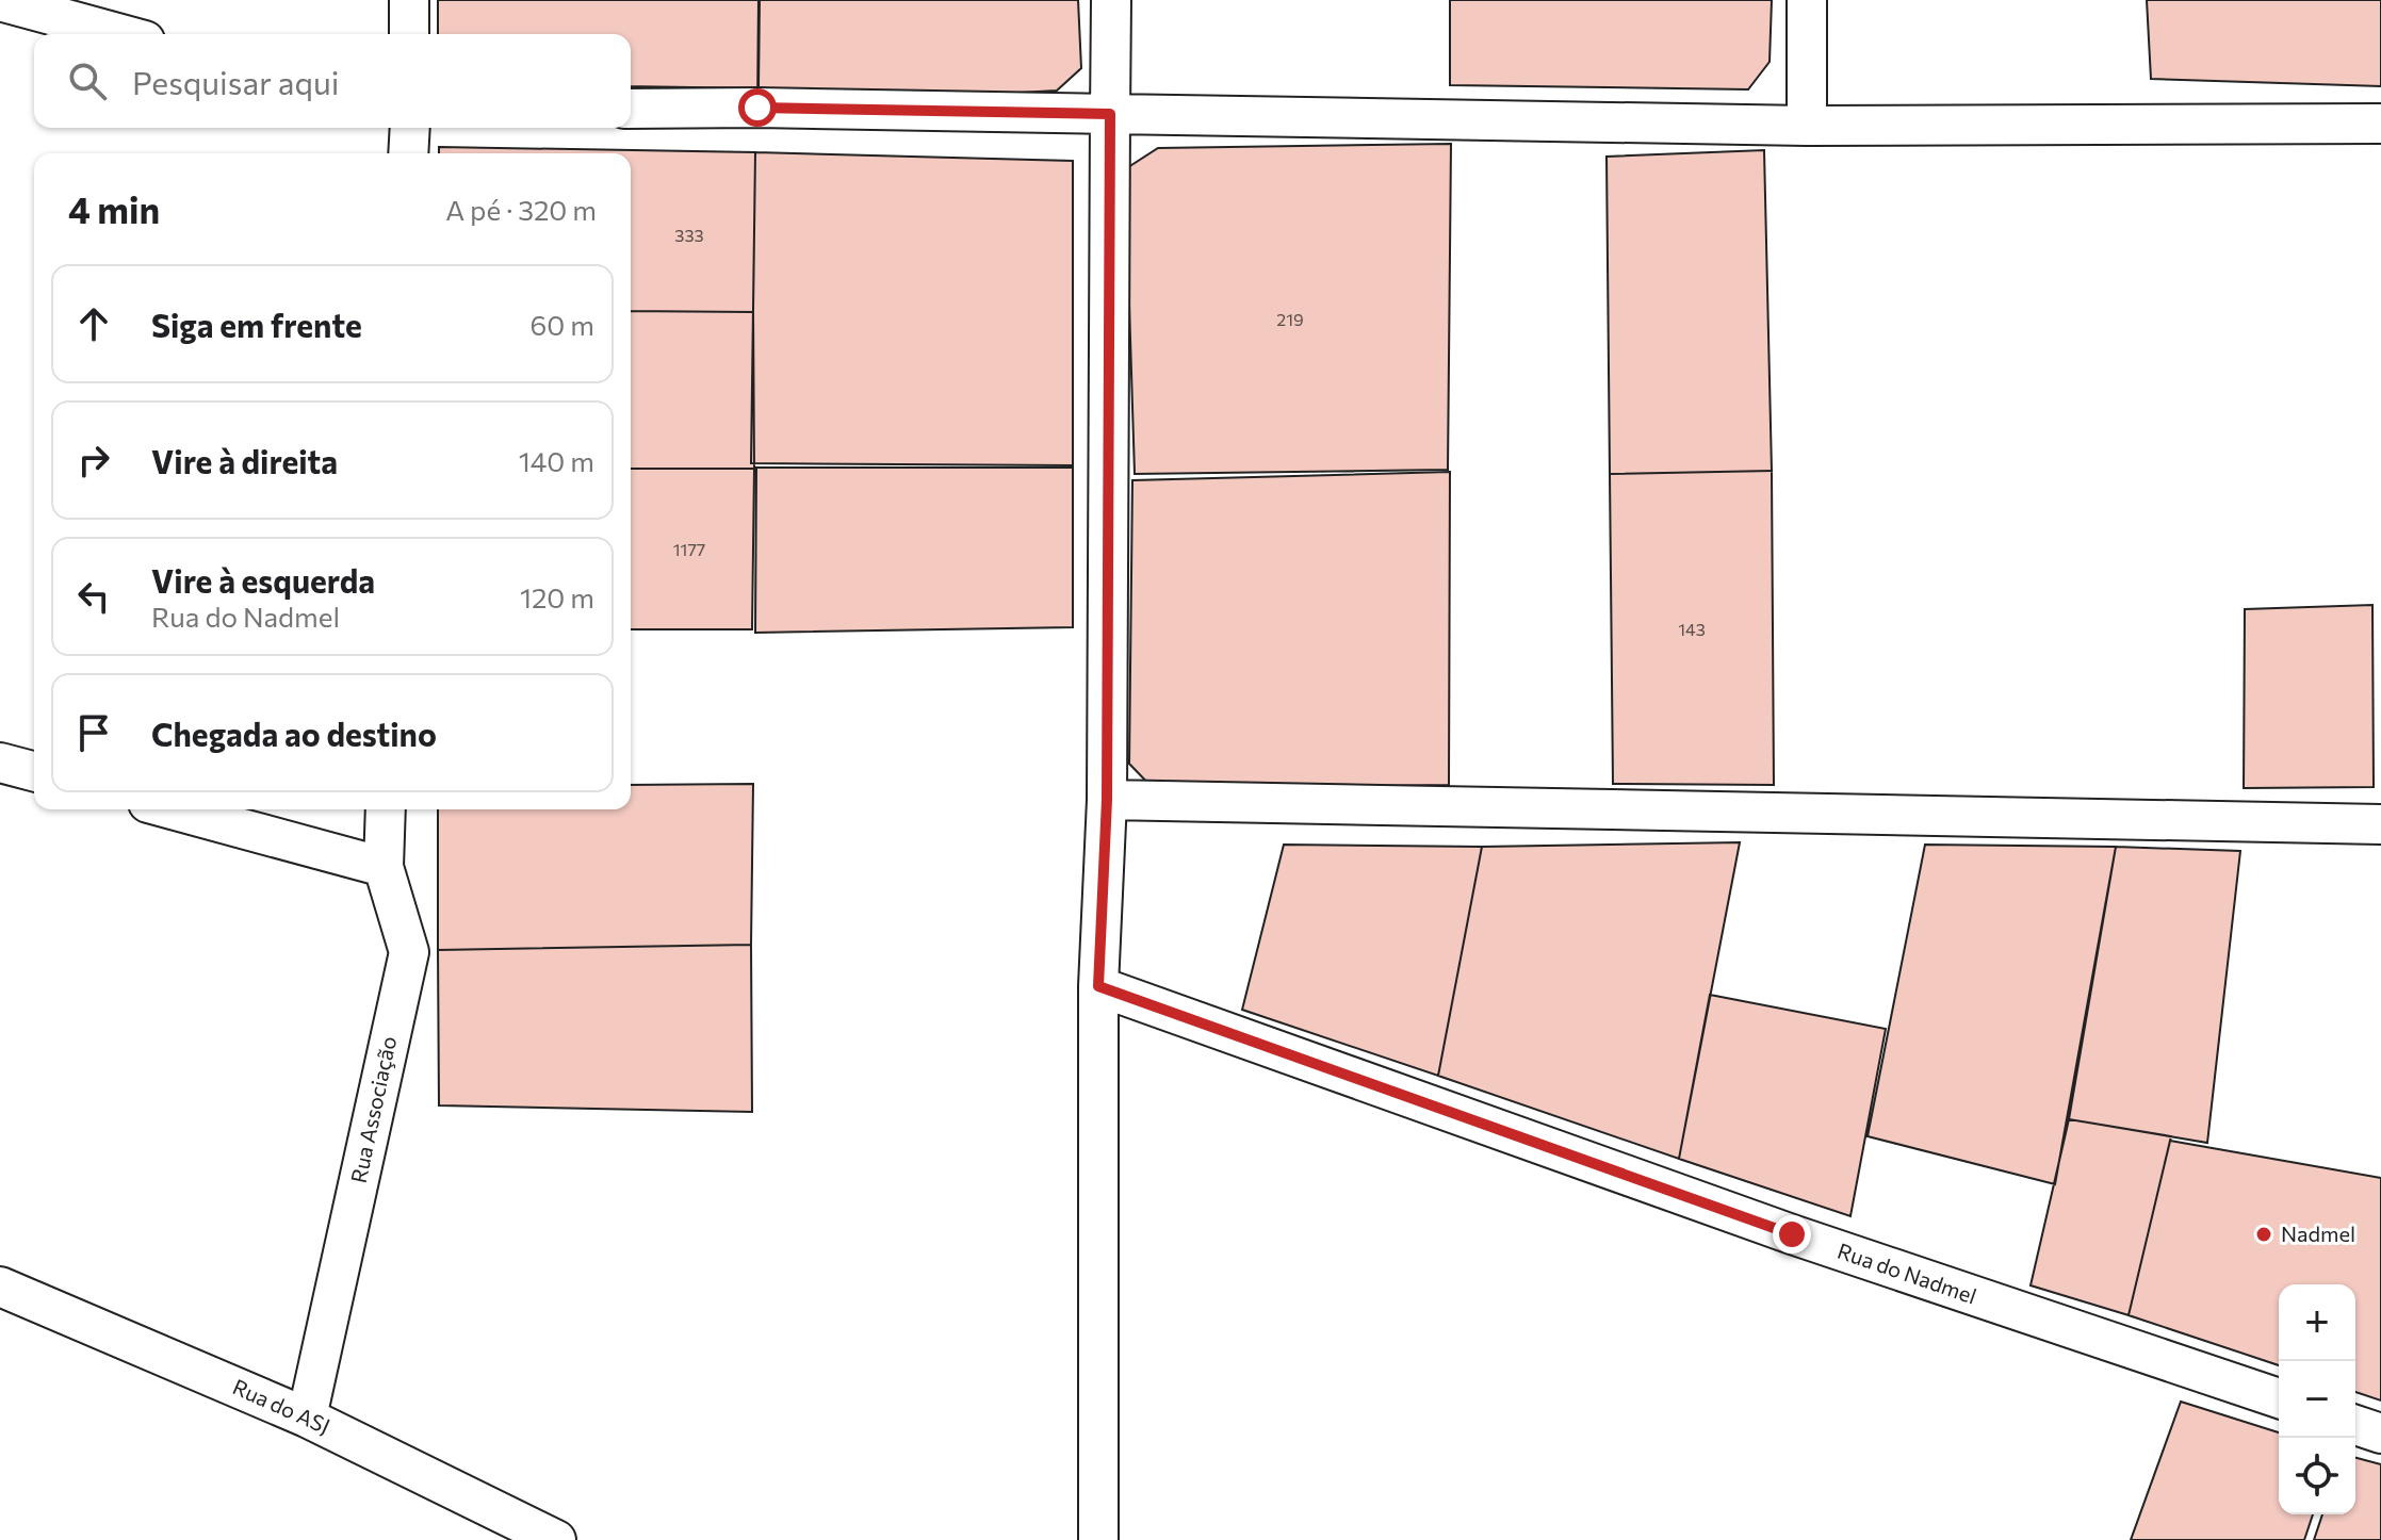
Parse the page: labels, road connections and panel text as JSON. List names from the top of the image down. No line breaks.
{"streets":{"street":["Rua Associação","Rua do Nadmel","Rua do ASJ"]},"crossings":[["Rua Associação","Rua do ASJ"]],"places":["Nadmel"],"house_numbers":["333","219","1177","143"],"page":{"search":"Pesquisar aqui","heading":["4 min","A pé · 320 m"],"list":[["Siga em frente","60 m"],["Vire à direita","140 m"],["Vire à esquerda","Rua do Nadmel","120 m"],"Chegada ao destino"],"map_buttons":["+","−"]}}
